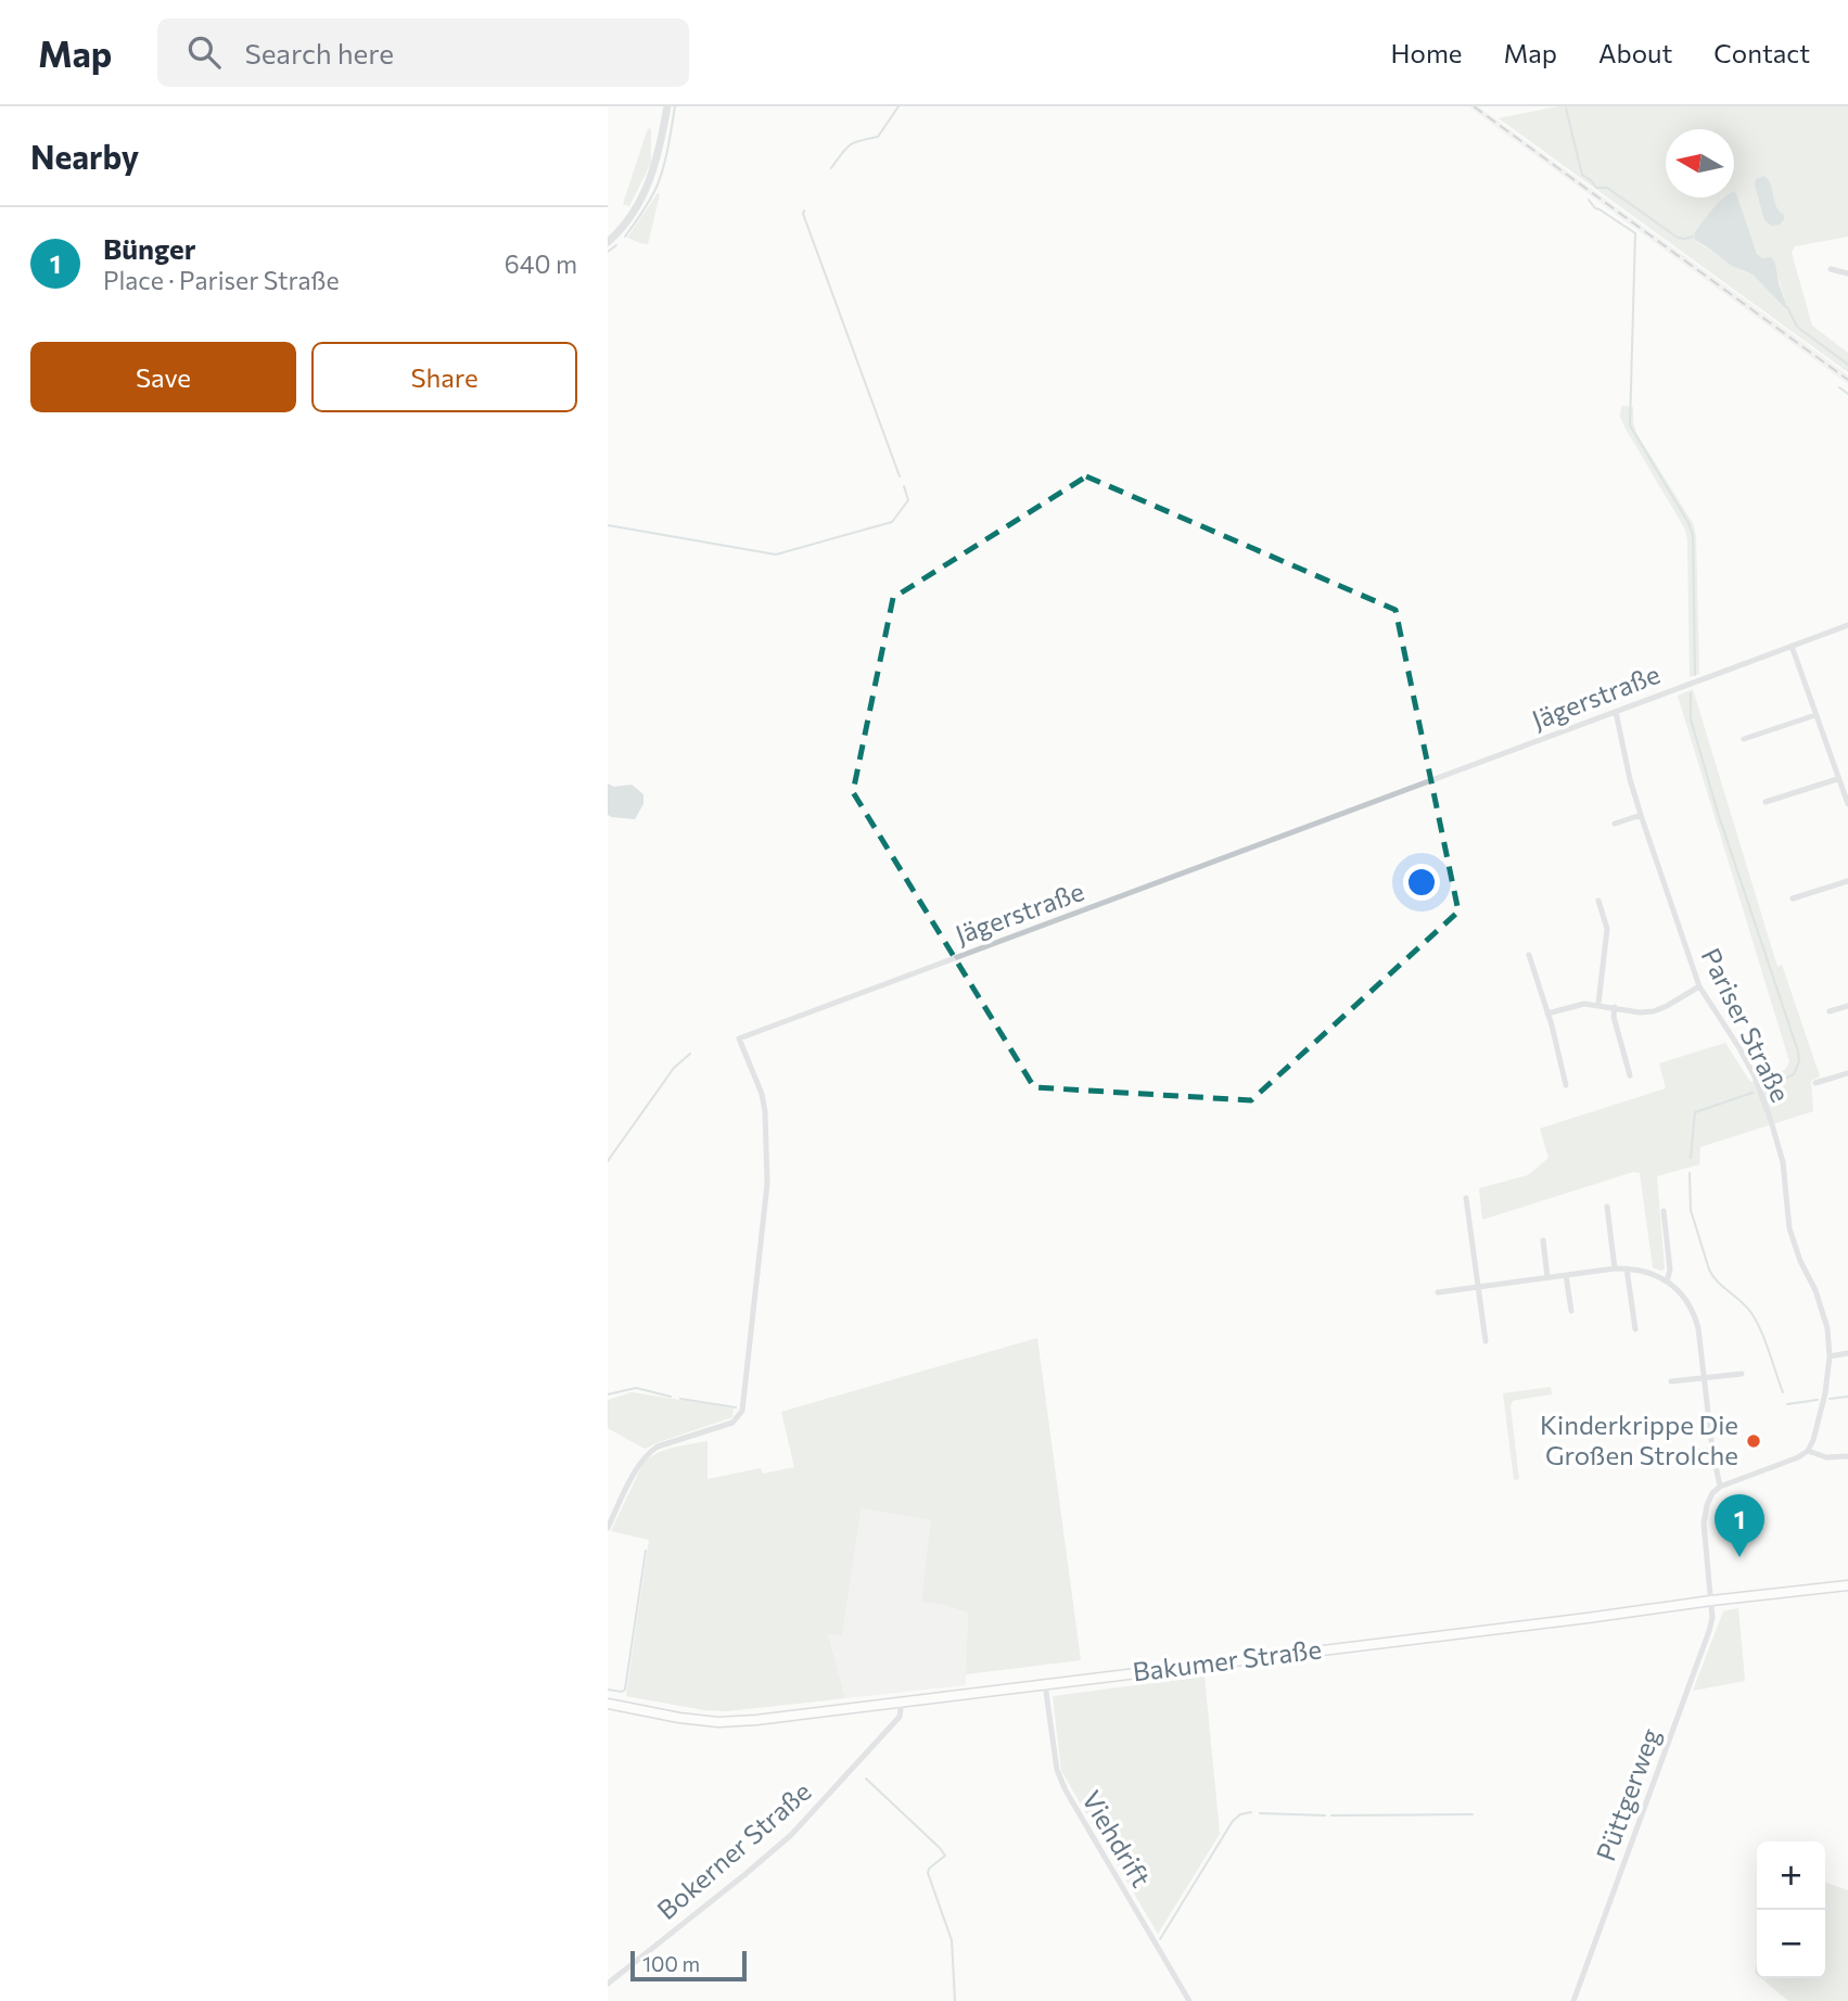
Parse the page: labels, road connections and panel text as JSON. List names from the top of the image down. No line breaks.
{"streets":{"main road":["Bakumer Straße"],"street":["Jägerstraße","Pariser Straße","Püttgerweg","Viehdrift","Bokerner Straße"]},"crossings":[["Jägerstraße","Pariser Straße"],["Bakumer Straße","Püttgerweg"],["Bakumer Straße","Viehdrift"],["Bakumer Straße","Bokerner Straße"]],"places":["Kinderkrippe Die Großen Strolche"],"scale_bar":"100 m","north":"left","page":{"header":"Map","search":"Search here","nav":["Home","Map","About","Contact"],"heading":"Nearby","list":[{"mark":"1","name":"Bünger","note":"Place · Pariser Straße","value":"640 m"}],"buttons":["Save","Share"],"pins":"1","map_buttons":["+","−"],"scale":"100 m"}}
